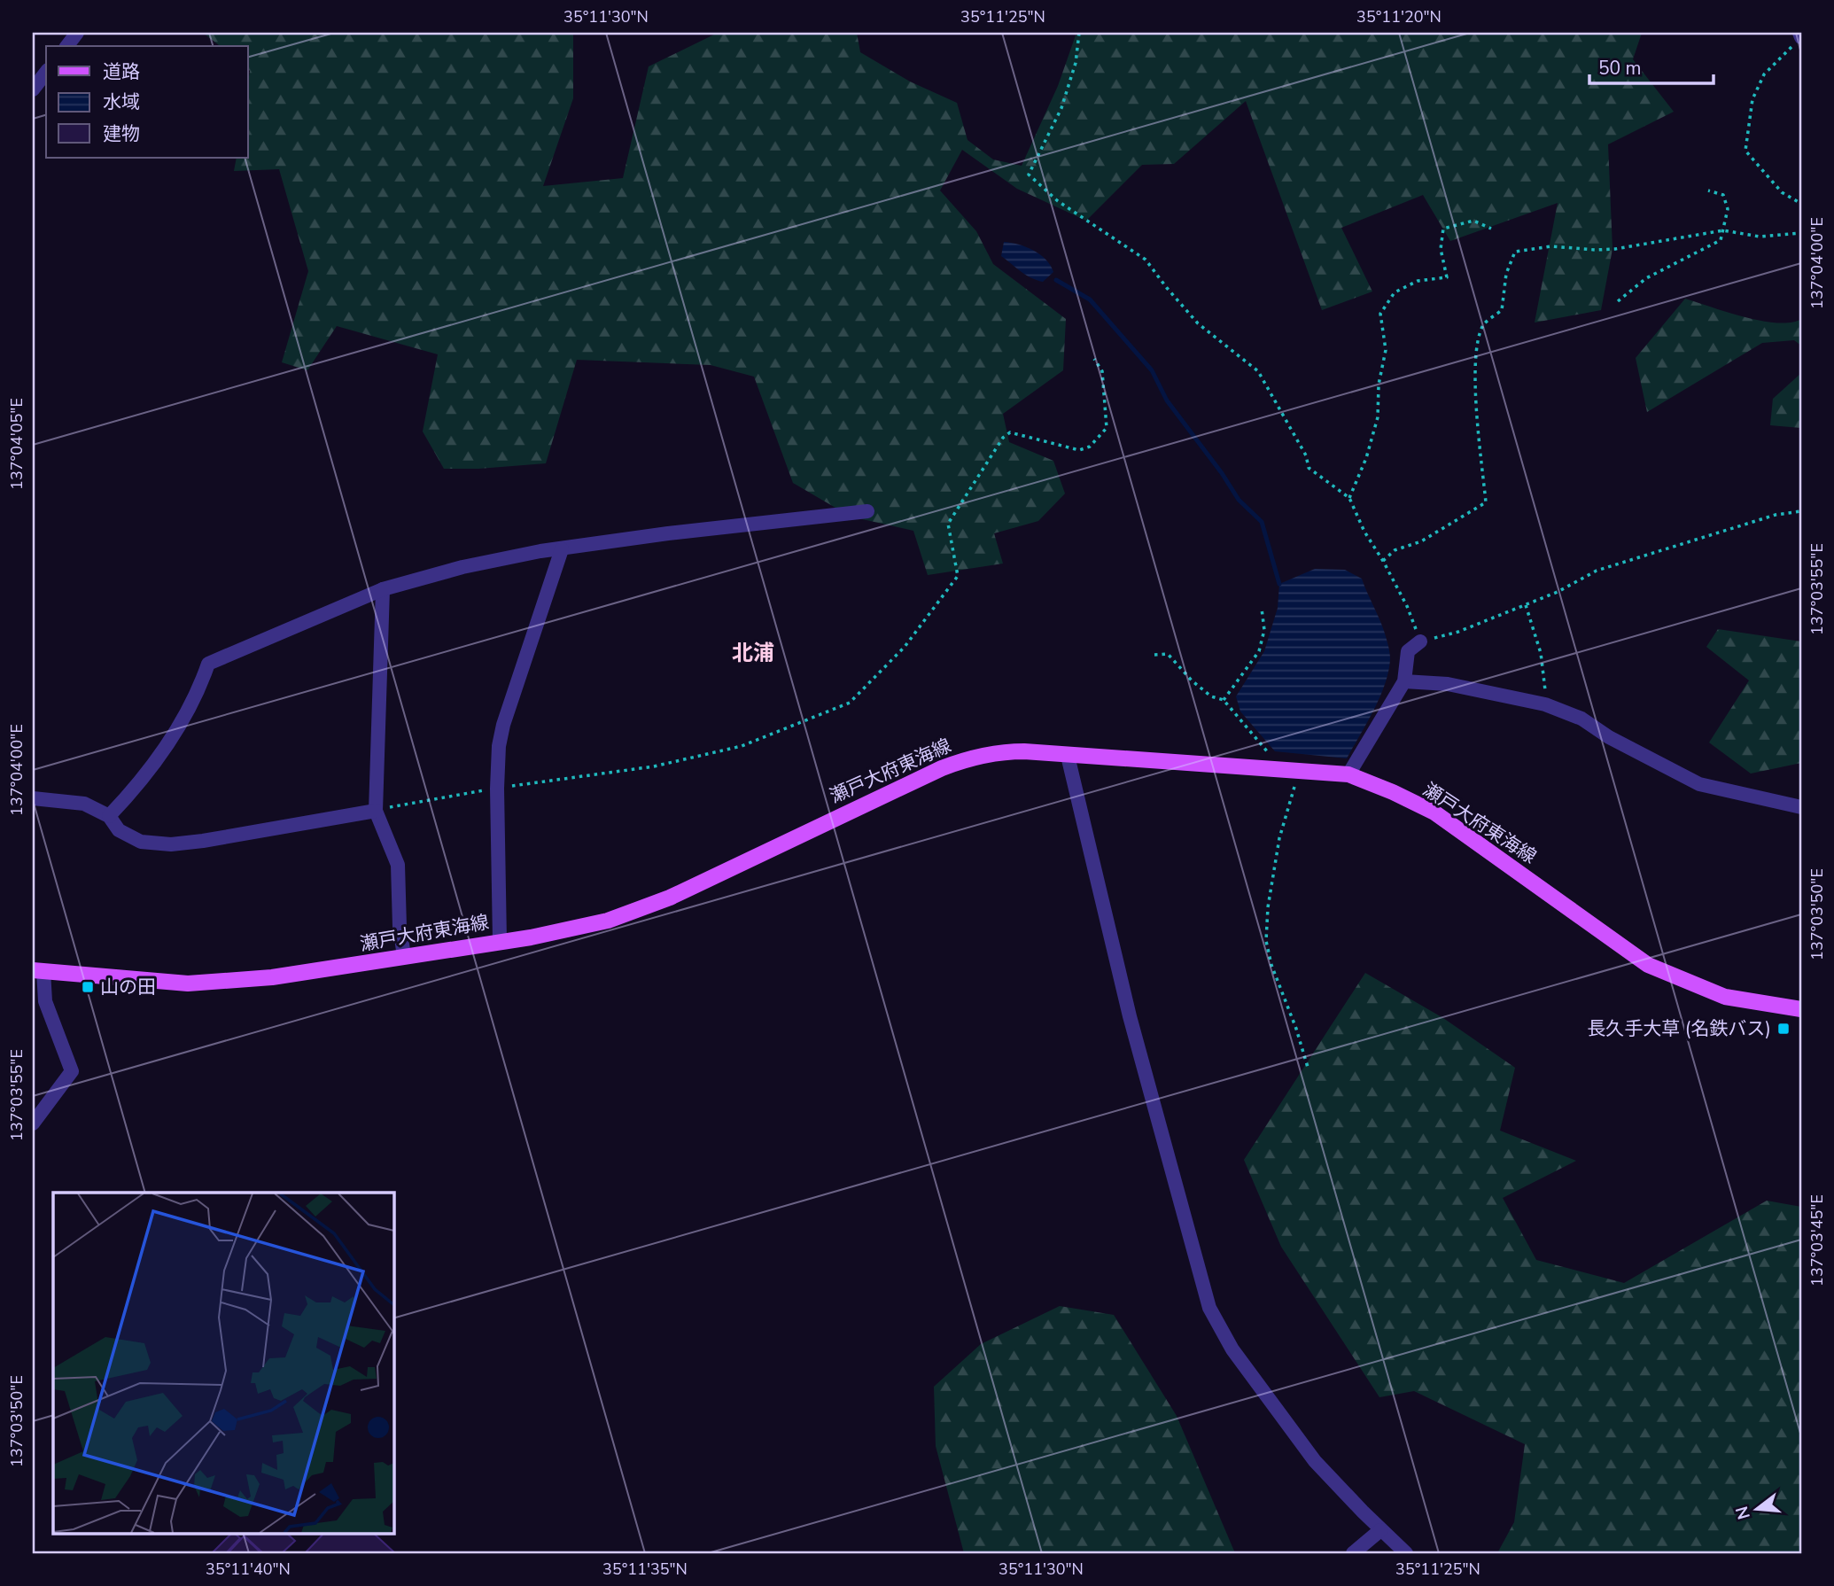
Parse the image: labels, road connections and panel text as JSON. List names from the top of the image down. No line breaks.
{"streets":{"main road":["瀬戸大府東海線"]},"districts":["北浦"],"places":{"transit":["山の田","長久手大草 (名鉄バス)"]},"legend":["道路","水域","建物"],"scale_bar":"50 m","north":"left","coordinates":["35°11'30\"N","35°11'25\"N","35°11'20\"N","137°04'00\"E","137°04'05\"E","137°03'55\"E","137°03'50\"E","137°03'45\"E","35°11'40\"N","35°11'35\"N"]}
